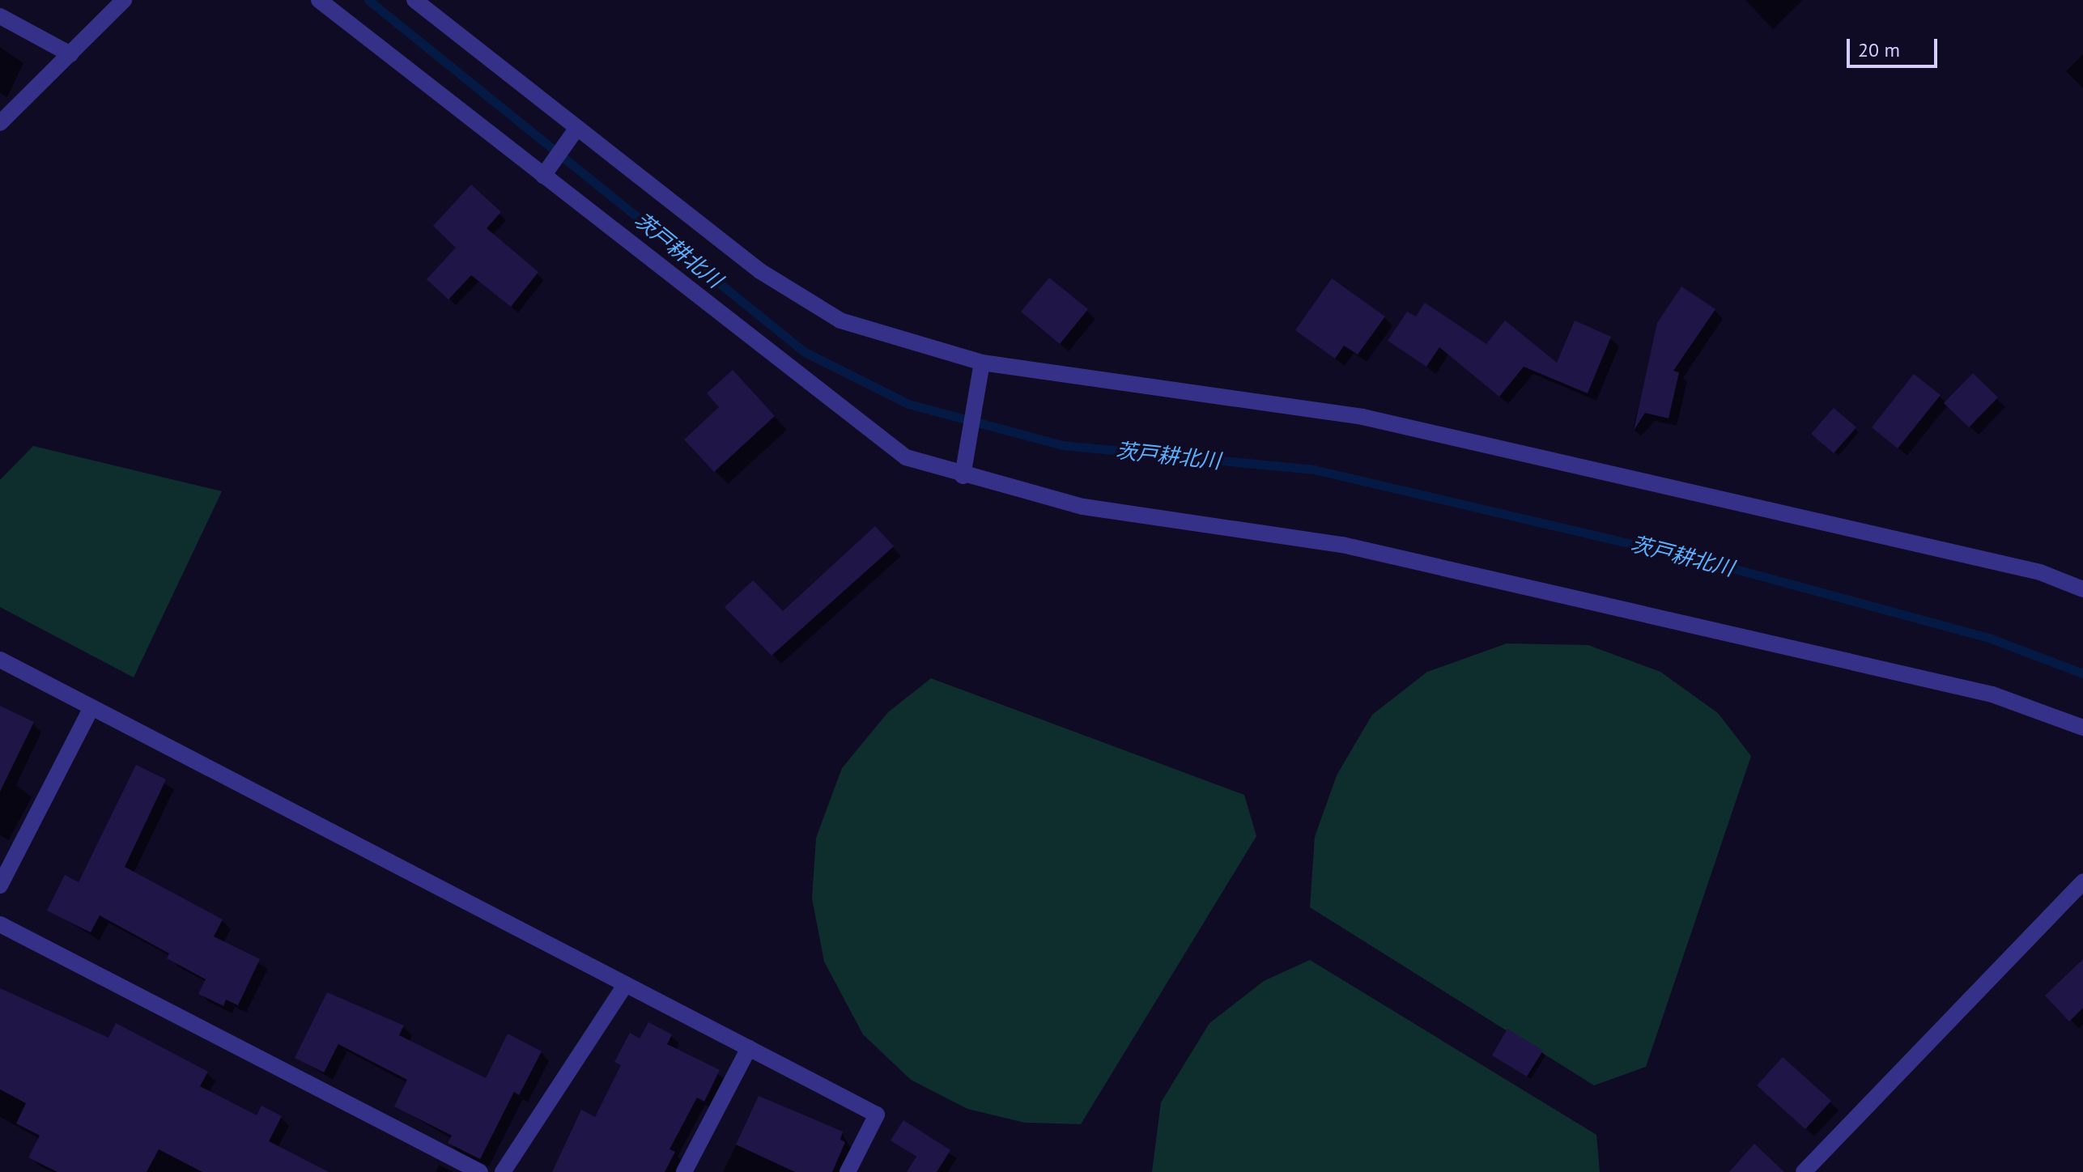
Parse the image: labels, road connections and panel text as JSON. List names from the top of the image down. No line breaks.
{"water":["茨戸耕北川"],"scale_bar":"20 m"}
